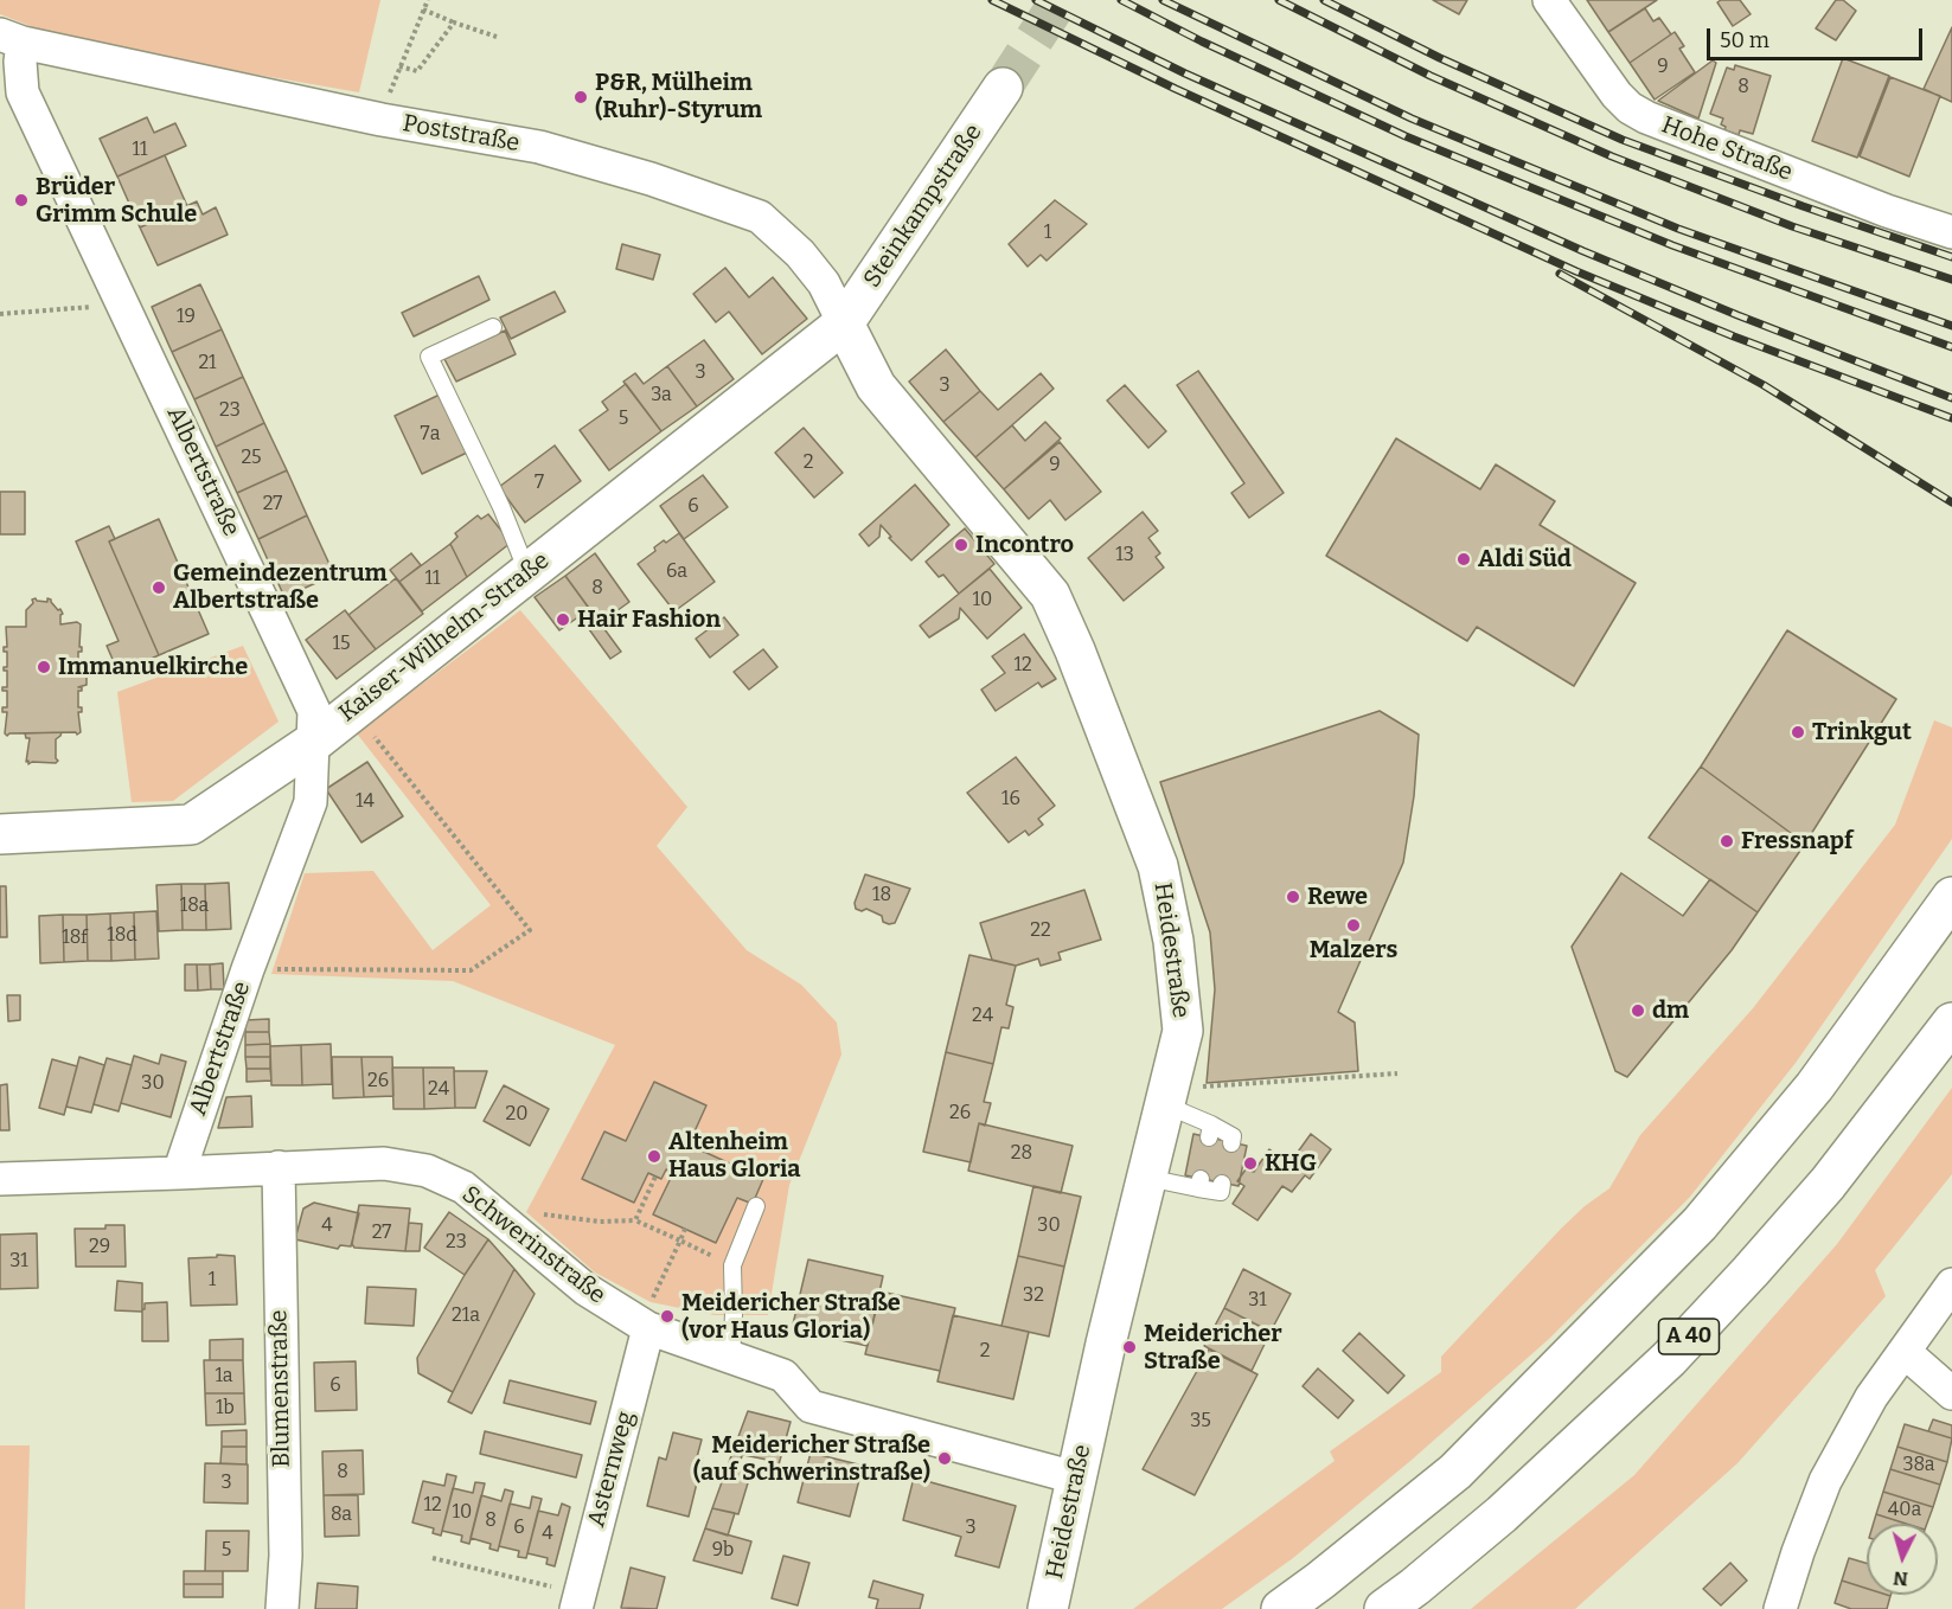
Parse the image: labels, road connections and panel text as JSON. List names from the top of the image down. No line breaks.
{"streets":{"main road":["Steinkampstraße","Kaiser-Wilhelm-Straße","Heidestraße","A 40"],"street":["Poststraße","Hohe Straße","Albertstraße","Schwerinstraße","Blumenstraße","Asternweg"]},"crossings":[["Poststraße","Steinkampstraße"],["Poststraße","Albertstraße"],["Poststraße","Kaiser-Wilhelm-Straße"],["Poststraße","Heidestraße"],["Steinkampstraße","Kaiser-Wilhelm-Straße"],["Steinkampstraße","Heidestraße"],["Albertstraße","Kaiser-Wilhelm-Straße"],["Albertstraße","Schwerinstraße"],["Kaiser-Wilhelm-Straße","Heidestraße"],["Heidestraße","Schwerinstraße"],["Schwerinstraße","Blumenstraße"],["Schwerinstraße","Asternweg"]],"places":["P&R, Mülheim (Ruhr)-Styrum","Brüder Grimm Schule","Incontro","Aldi Süd","Gemeindezentrum Albertstraße","Hair Fashion","Immanuelkirche","Trinkgut","Fressnapf","Rewe","Malzers","dm","Altenheim Haus Gloria","KHG","Meidericher Straße (vor Haus Gloria)","Meidericher Straße","Meidericher Straße (auf Schwerinstraße)"],"house_numbers":["9","8","11","1","19","21","3","3","3a","23","5","7a","25","2","9","7","27","6","13","6a","11","8","10","15","12","16","14","18","18a","22","18d","18f","24","26","30","24","26","20","28","4","30","27","23","29","31","1","32","31","21a","2","1a","6","1b","35","38a","8","3","12","40a","10","8a","8","6","3","4","5","9b"],"scale_bar":"50 m","north":"bottom"}
